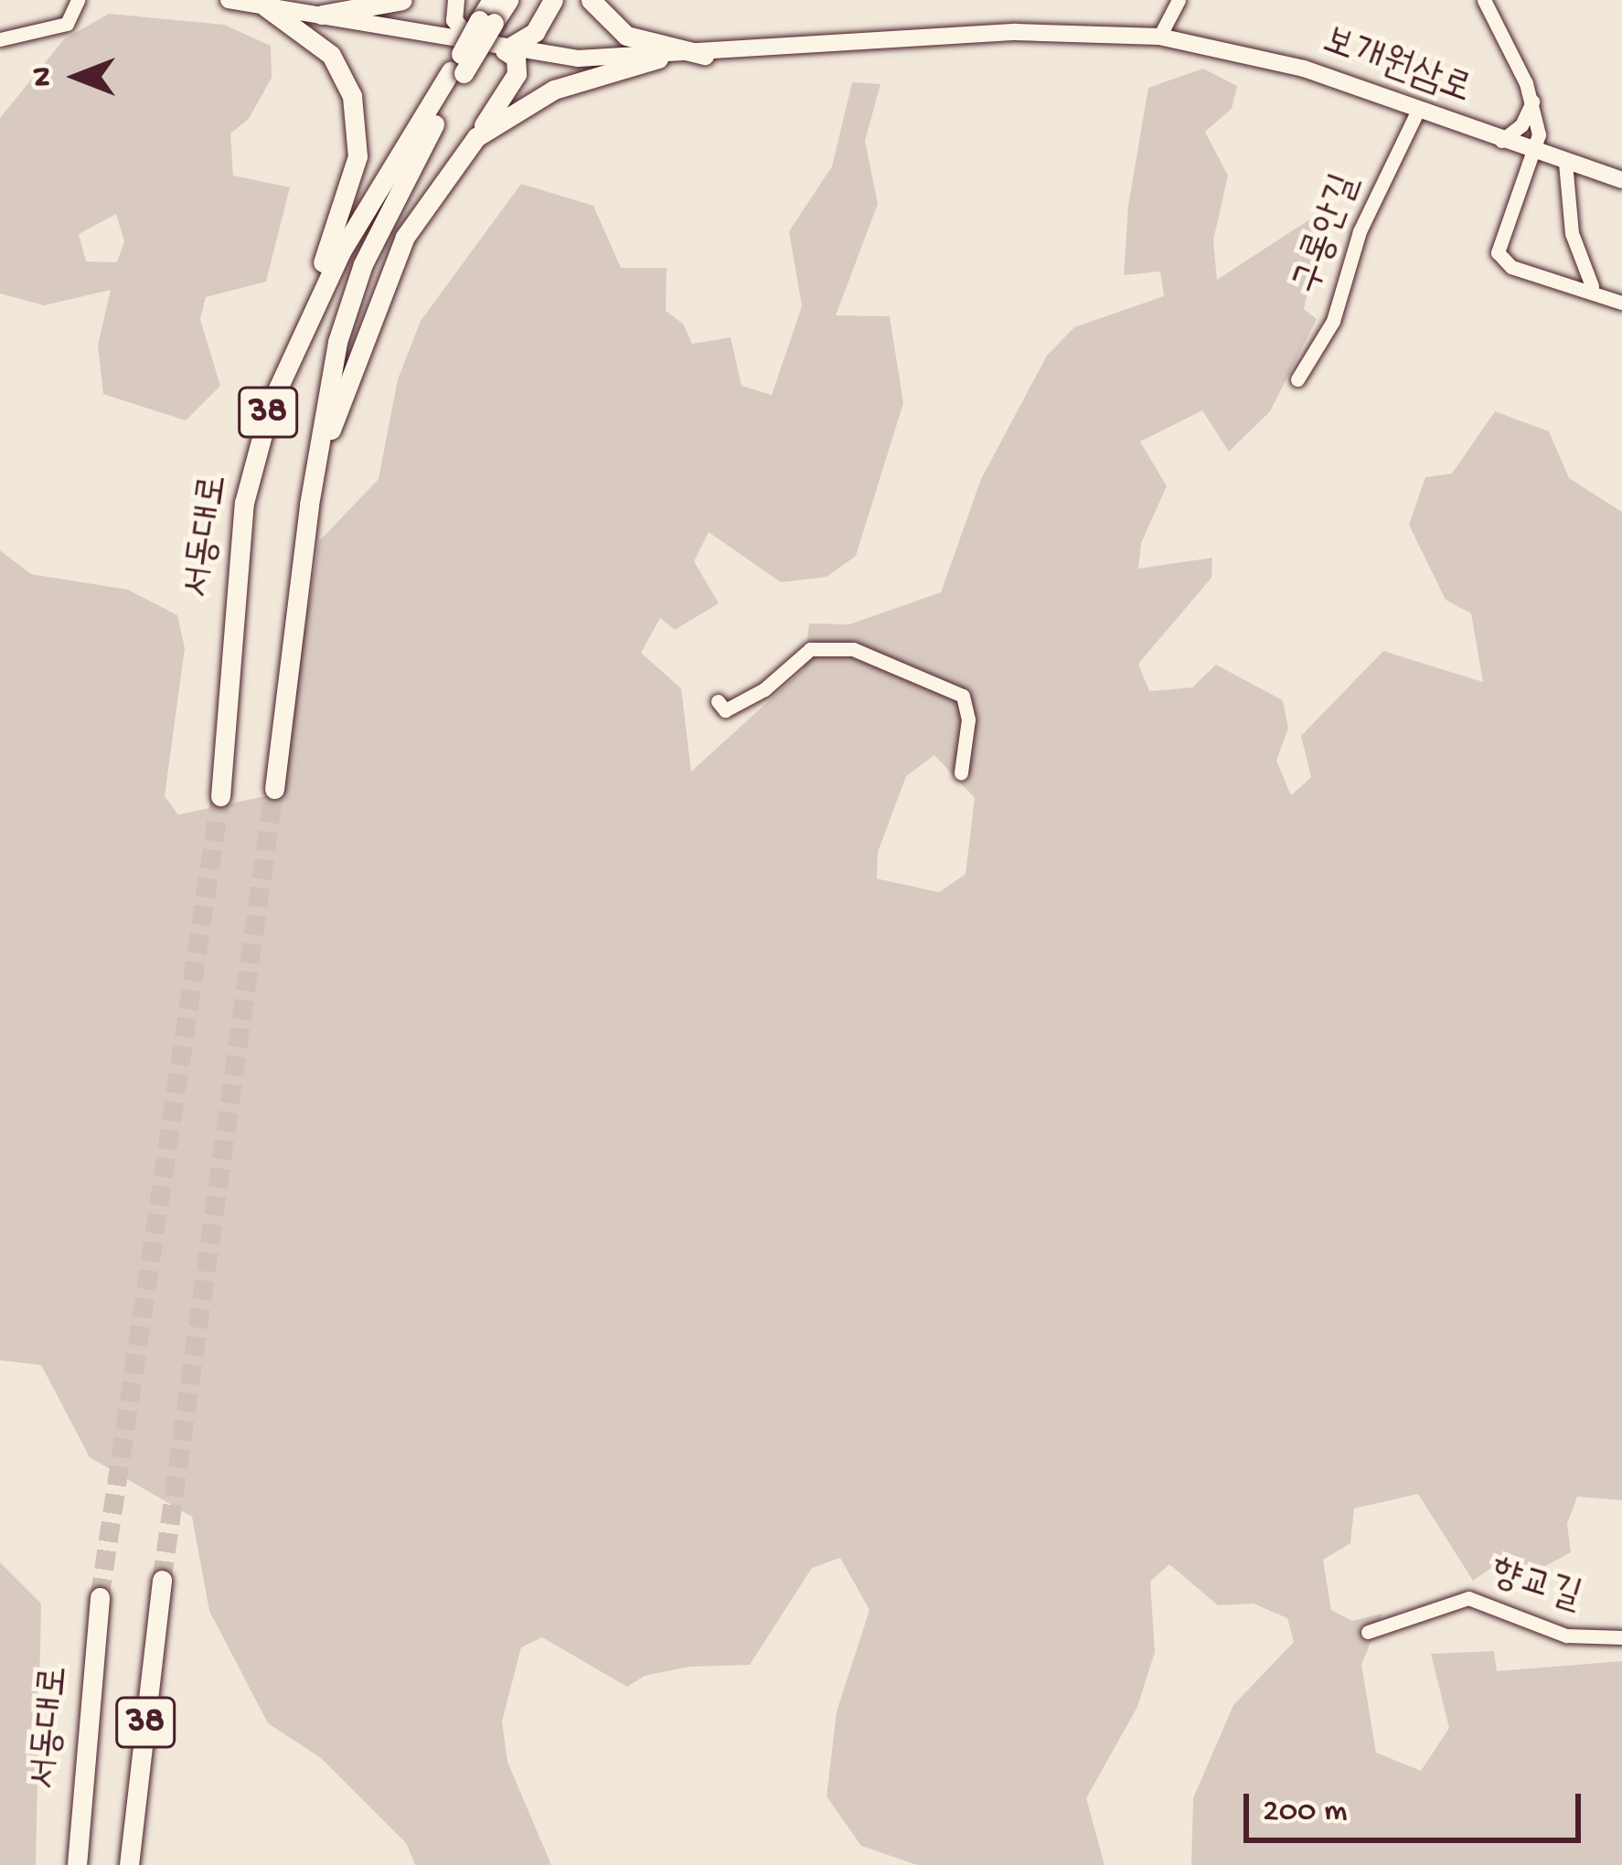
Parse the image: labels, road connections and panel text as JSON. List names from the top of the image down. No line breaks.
{"streets":{"highway":["38","서동대로"],"main road":["보개원삼로"],"street":["구롱안길","향교길"]},"crossings":[["보개원삼로","구롱안길"],["38","서동대로"]],"scale_bar":"200 m","north":"left"}
